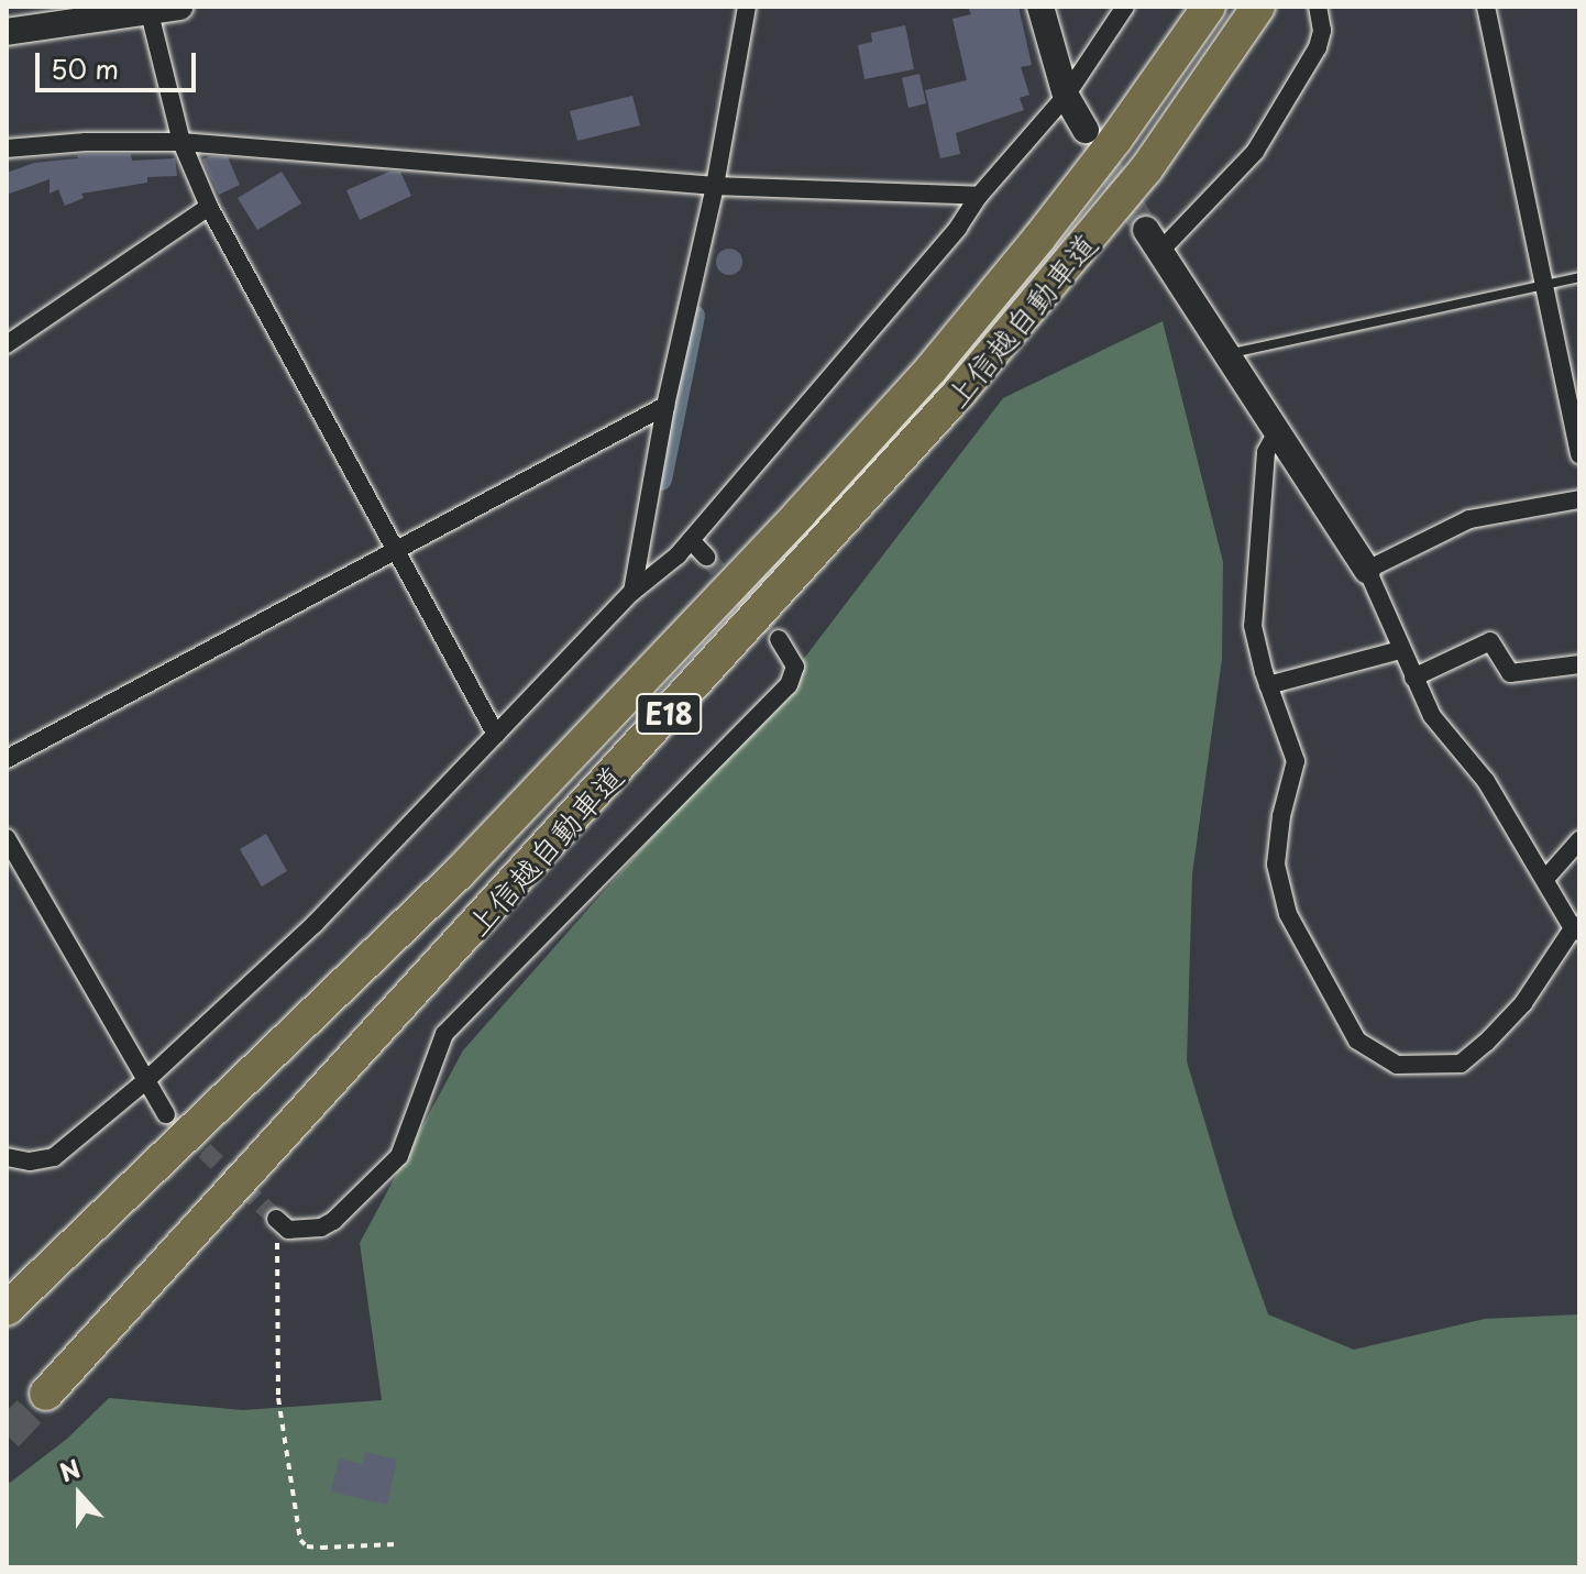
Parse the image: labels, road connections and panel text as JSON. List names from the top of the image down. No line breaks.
{"streets":{"highway":["上信越自動車道","E18"]},"scale_bar":"50 m","north":"top"}
